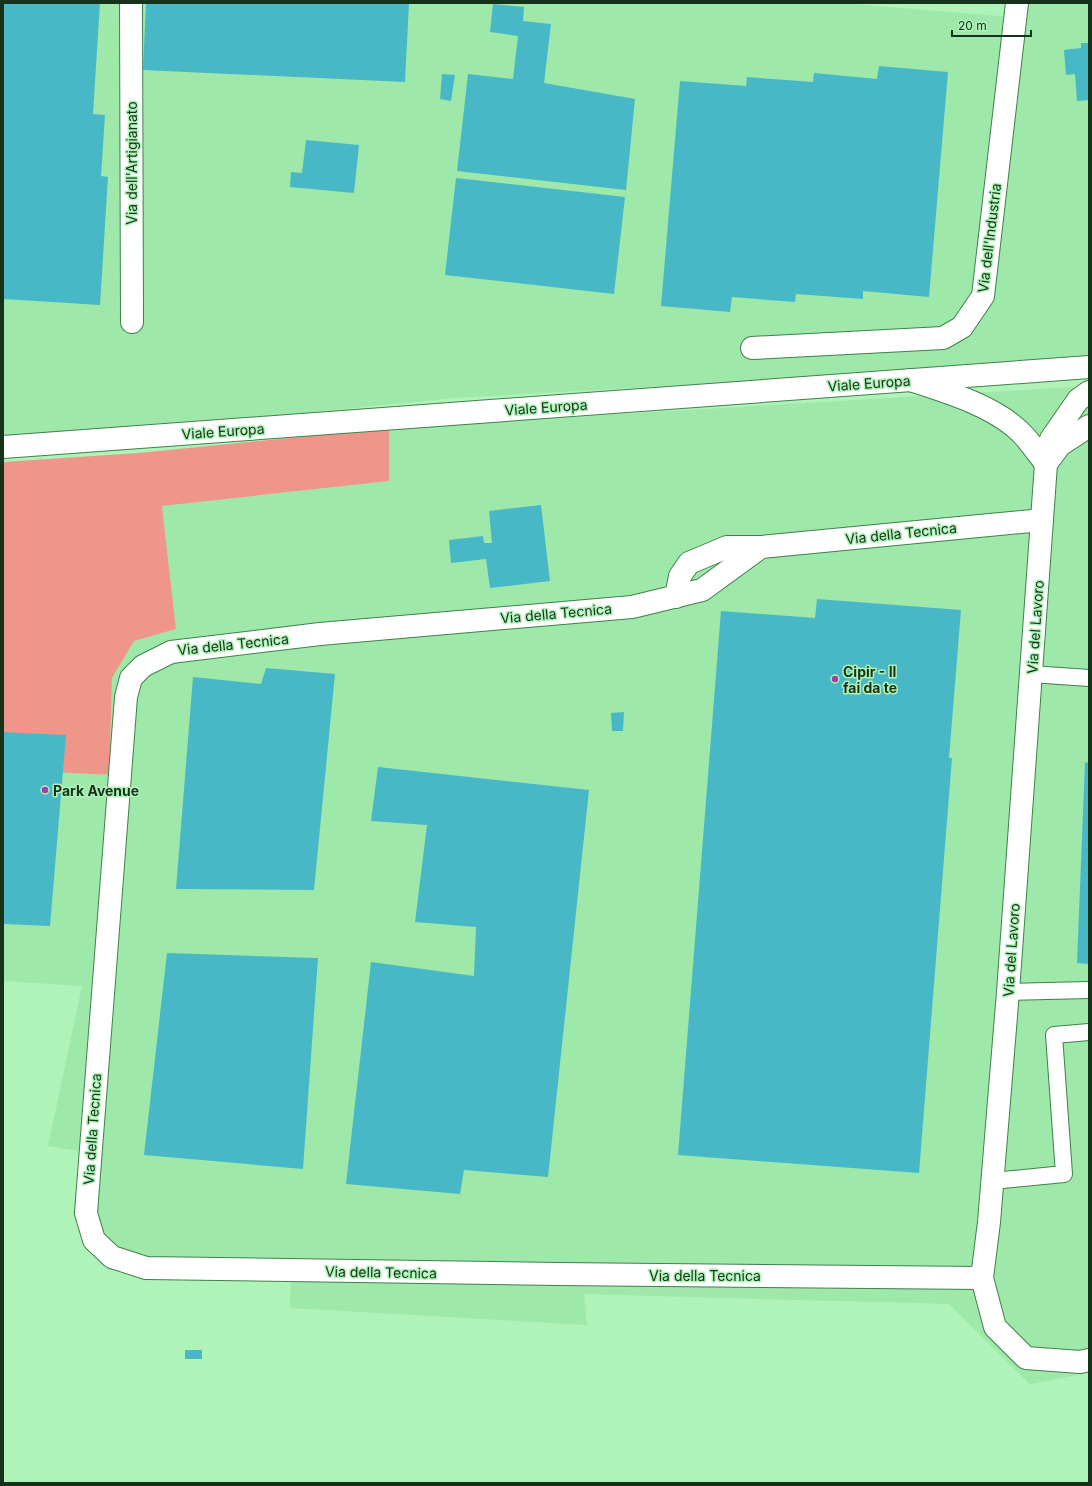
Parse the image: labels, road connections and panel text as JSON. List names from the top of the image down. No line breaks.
{"streets":{"street":["Via dell'Artigianato","Via dell'Industria","Viale Europa","Via della Tecnica","Via del Lavoro"]},"crossings":[["Via della Tecnica","Via del Lavoro"]],"places":["Cipir - Il fai da te","Park Avenue"],"scale_bar":"20 m"}
